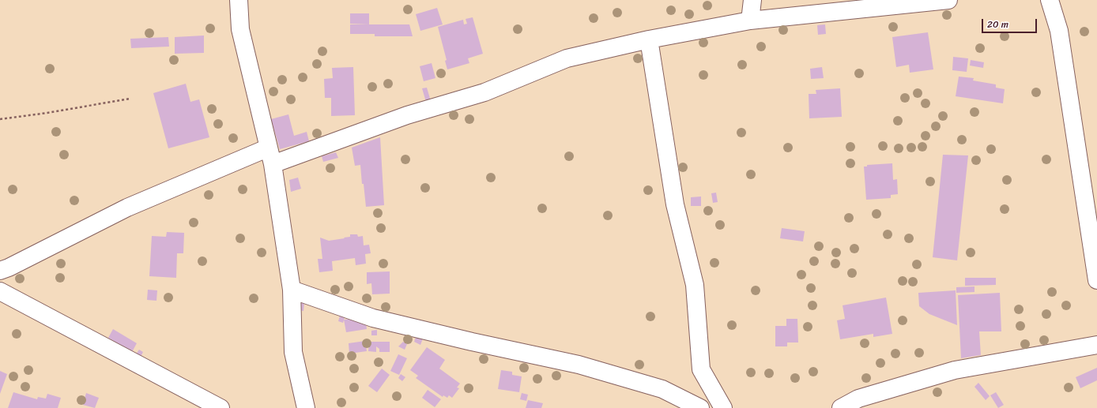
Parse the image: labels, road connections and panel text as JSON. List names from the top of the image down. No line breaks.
{"scale_bar":"20 m"}
